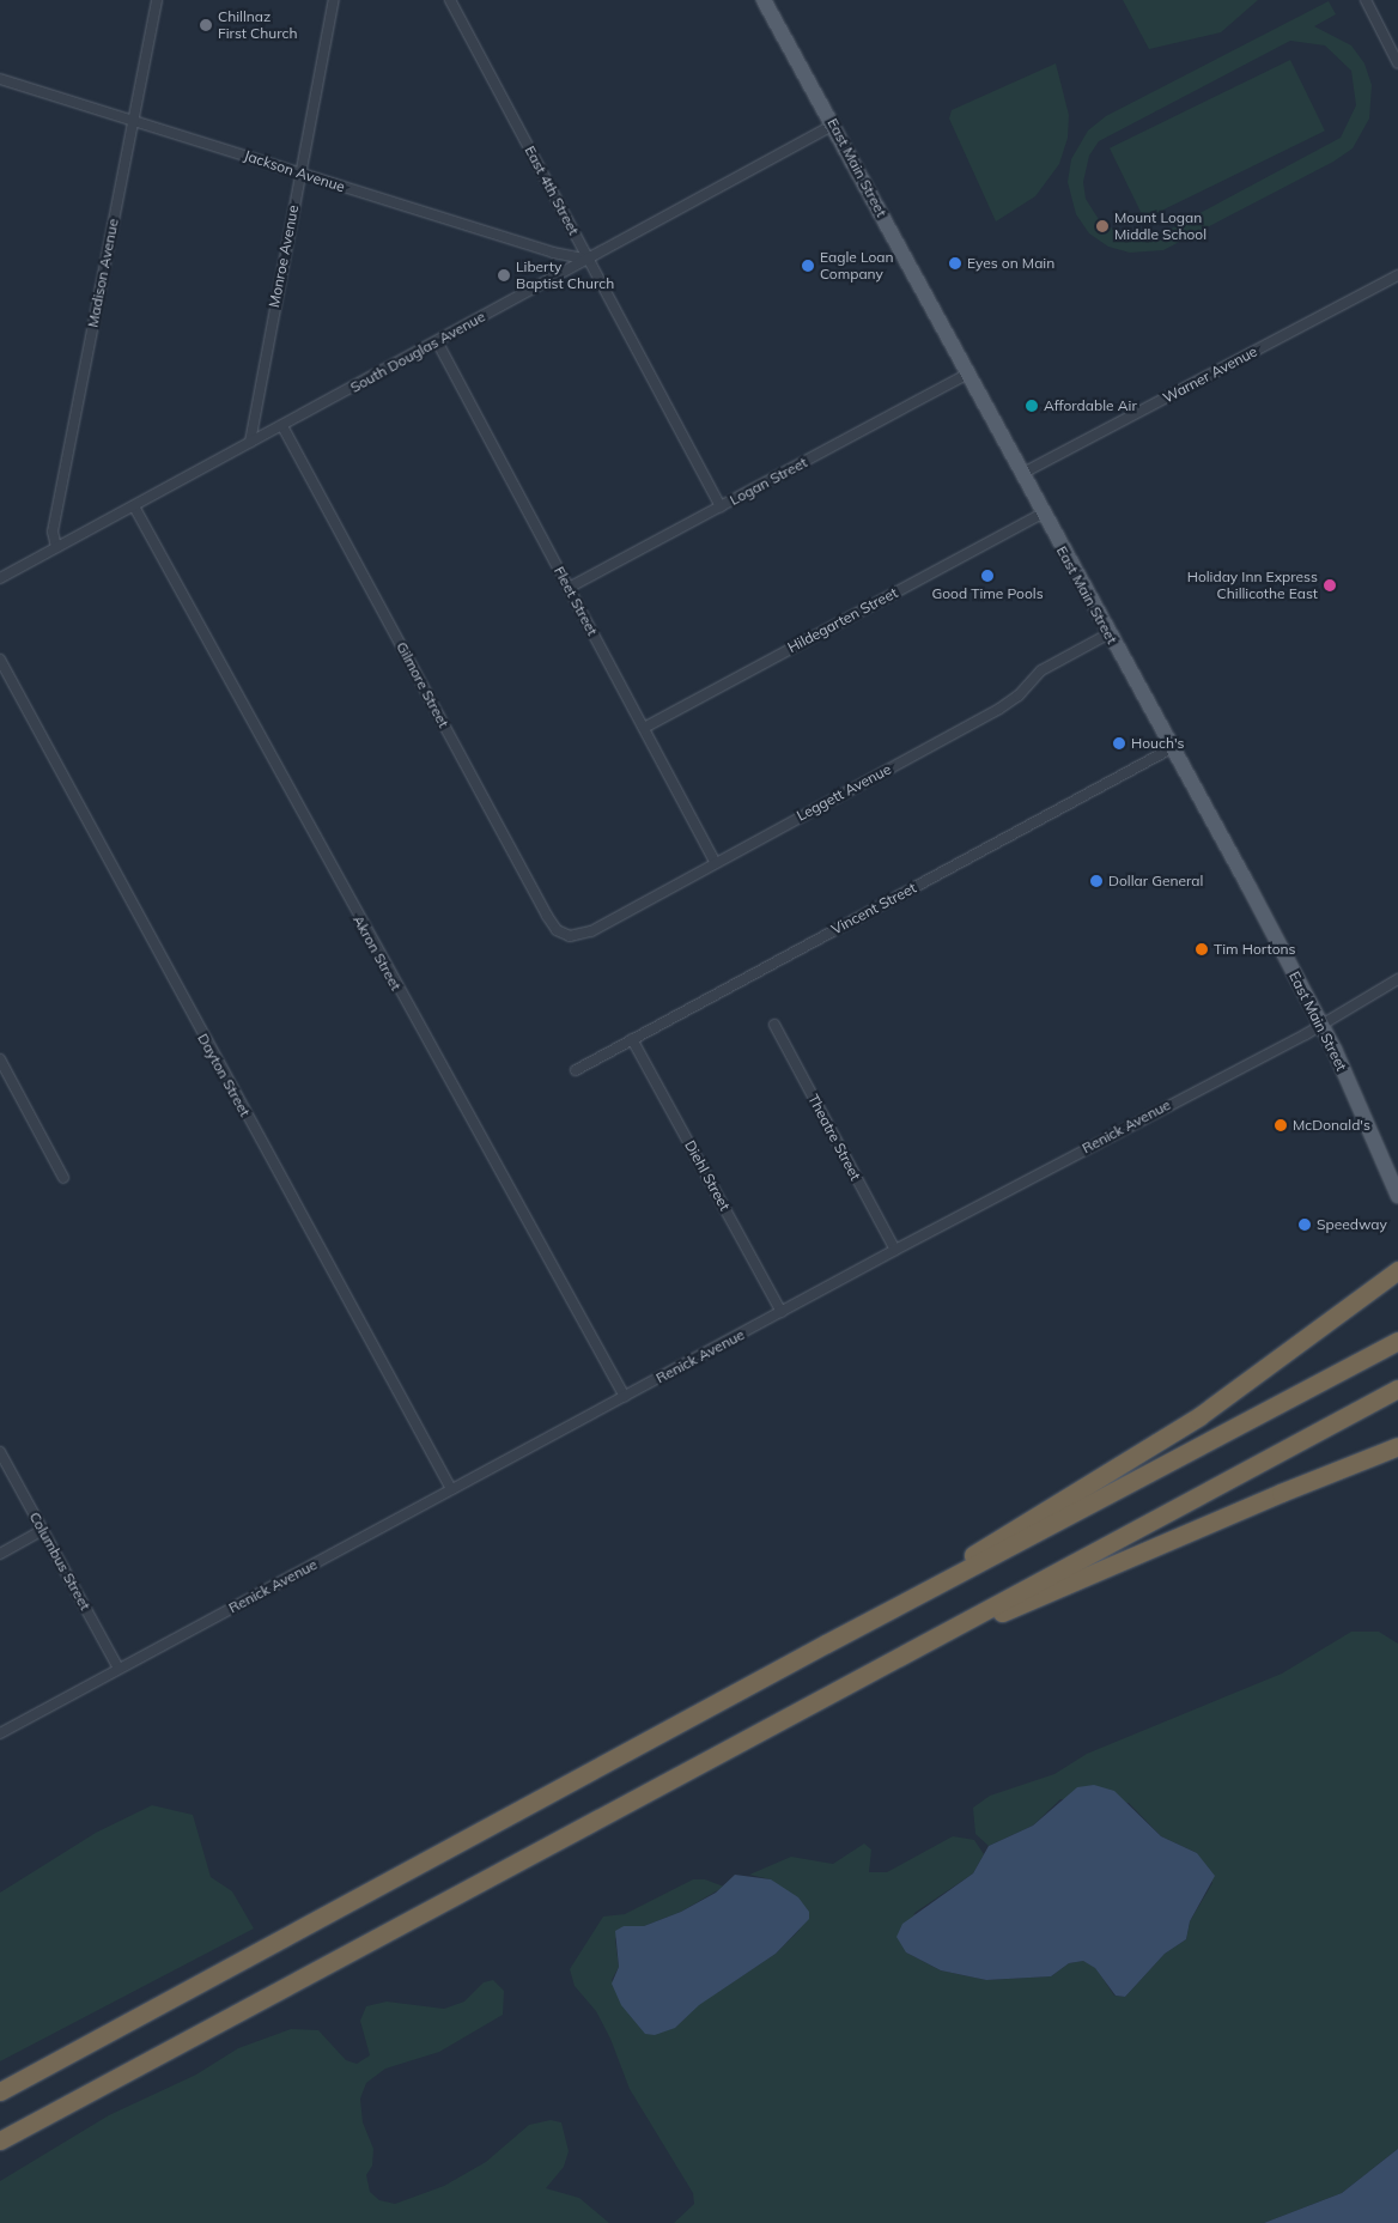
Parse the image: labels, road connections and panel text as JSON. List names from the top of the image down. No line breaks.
{"streets":{"main road":["East Main Street"],"street":["Jackson Avenue","East 4th Street","Monroe Avenue","Madison Avenue","South Douglas Avenue","Warner Avenue","Logan Street","Fleet Street","Hildegarten Street","Gilmore Street","Leggett Avenue","Vincent Street","Akron Street","Dayton Street","Renick Avenue","Theatre Street","Diehl Street","Columbus Street"]},"crossings":[["East Main Street","South Douglas Avenue"],["East Main Street","Warner Avenue"],["East Main Street","Logan Street"],["East Main Street","Hildegarten Street"],["East Main Street","Leggett Avenue"],["East Main Street","Vincent Street"],["East Main Street","Renick Avenue"],["Jackson Avenue","East 4th Street"],["Jackson Avenue","Monroe Avenue"],["Jackson Avenue","Madison Avenue"],["Jackson Avenue","South Douglas Avenue"],["East 4th Street","South Douglas Avenue"],["East 4th Street","Logan Street"],["Monroe Avenue","South Douglas Avenue"],["Madison Avenue","South Douglas Avenue"],["South Douglas Avenue","Fleet Street"],["South Douglas Avenue","Gilmore Street"],["South Douglas Avenue","Akron Street"],["Logan Street","Fleet Street"],["Fleet Street","Hildegarten Street"],["Fleet Street","Leggett Avenue"],["Gilmore Street","Leggett Avenue"],["Vincent Street","Diehl Street"],["Akron Street","Renick Avenue"],["Dayton Street","Renick Avenue"],["Renick Avenue","Theatre Street"],["Renick Avenue","Diehl Street"],["Renick Avenue","Columbus Street"]],"places":["Chillnaz First Church","Mount Logan Middle School","Eyes on Main","Eagle Loan Company","Liberty Baptist Church","Affordable Air","Good Time Pools","Holiday Inn Express Chillicothe East","Houch's","Dollar General","Tim Hortons","McDonald's","Speedway"]}
